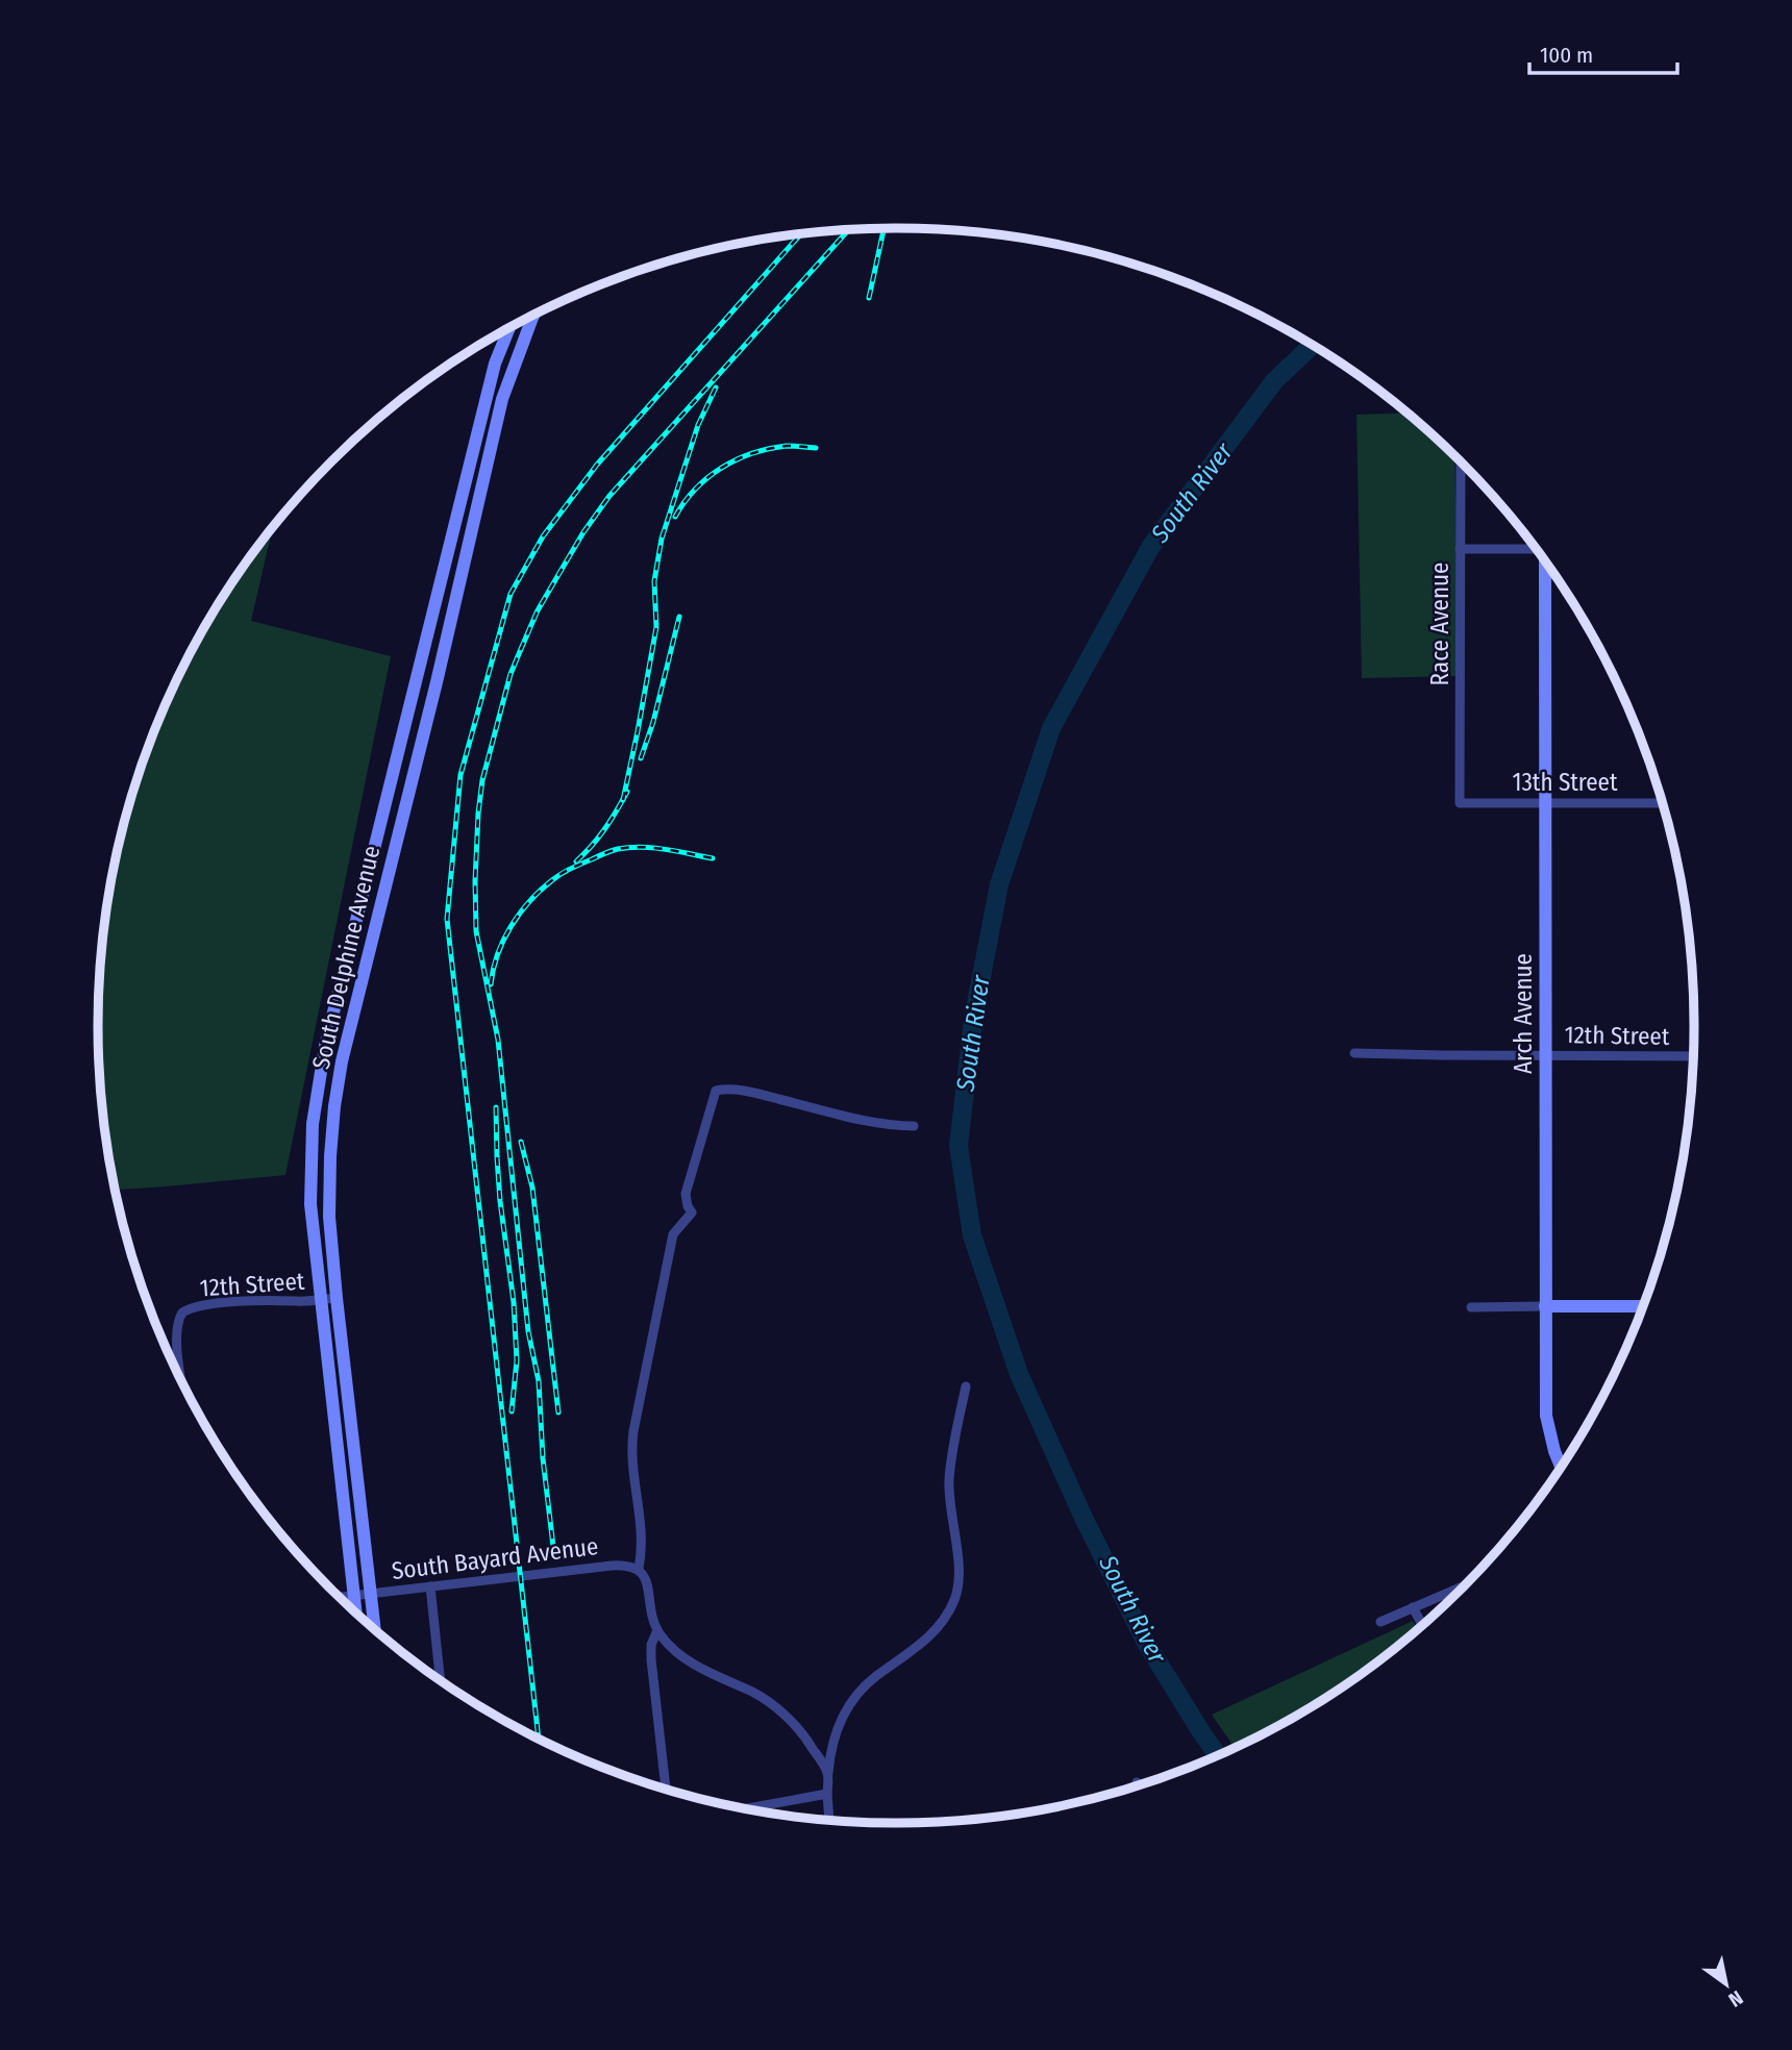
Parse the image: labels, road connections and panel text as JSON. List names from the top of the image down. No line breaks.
{"streets":{"main road":["South Delphine Avenue","Arch Avenue"],"street":["Race Avenue","13th Street","12th Street","South Bayard Avenue"]},"crossings":[["Race Avenue","13th Street"],["13th Street","Arch Avenue"],["South Delphine Avenue","12th Street"],["South Delphine Avenue","South Bayard Avenue"],["Arch Avenue","12th Street"]],"water":["South River"],"scale_bar":"100 m","north":"bottom right"}
